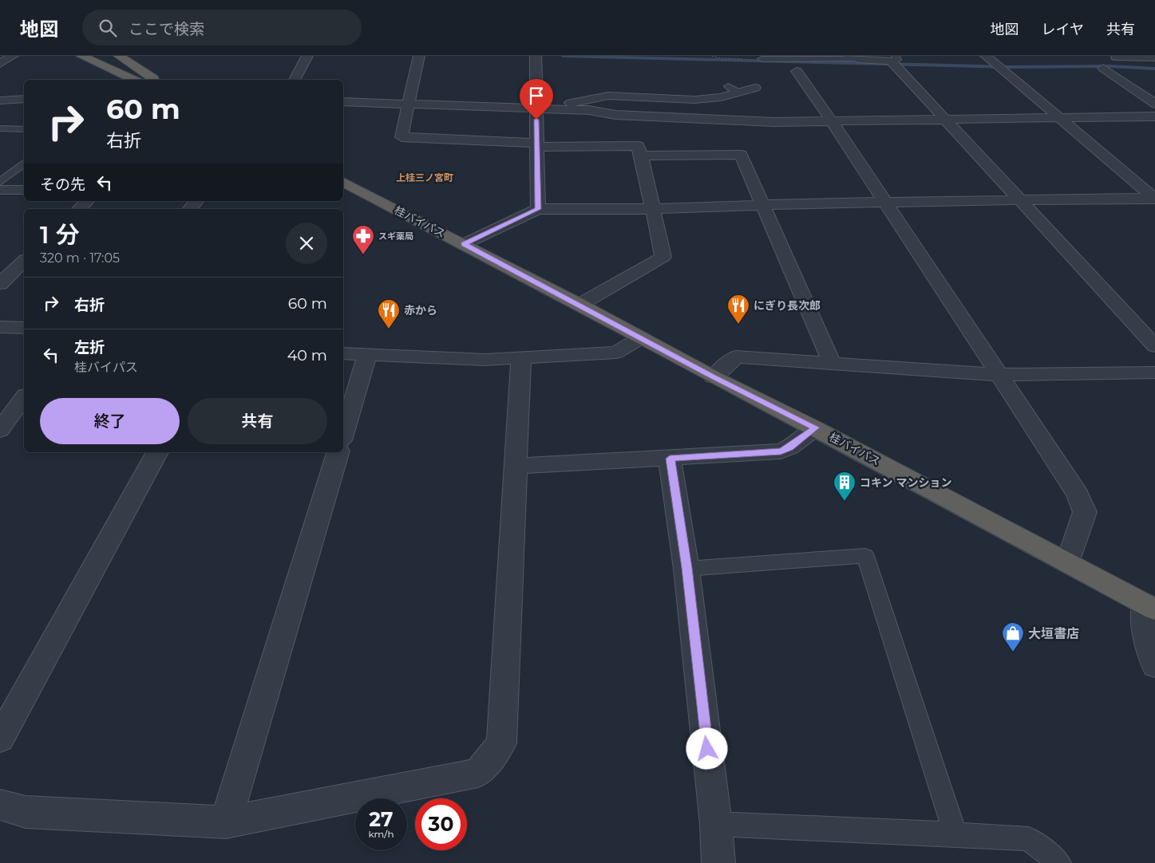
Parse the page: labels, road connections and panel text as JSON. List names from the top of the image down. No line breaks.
{"streets":{"highway":["桂バイパス"]},"districts":["上桂三ノ宮町"],"places":{"pharmacy":["スギ薬局"],"restaurant":["にぎり長次郎","赤から"],"building":["コキン マンション"],"shop":["大垣書店"]},"page":{"header":"地図","search":"ここで検索","nav":["地図","レイヤ","共有"],"turn":["60 m","右折"],"then":"その先","heading":["1 分","320 m · 17:05"],"list":[{"name":"右折","value":"60 m"},{"name":"左折","note":"桂バイパス","value":"40 m"}],"buttons":["終了","共有"],"speed":"27 km/h","limit":"30"}}
